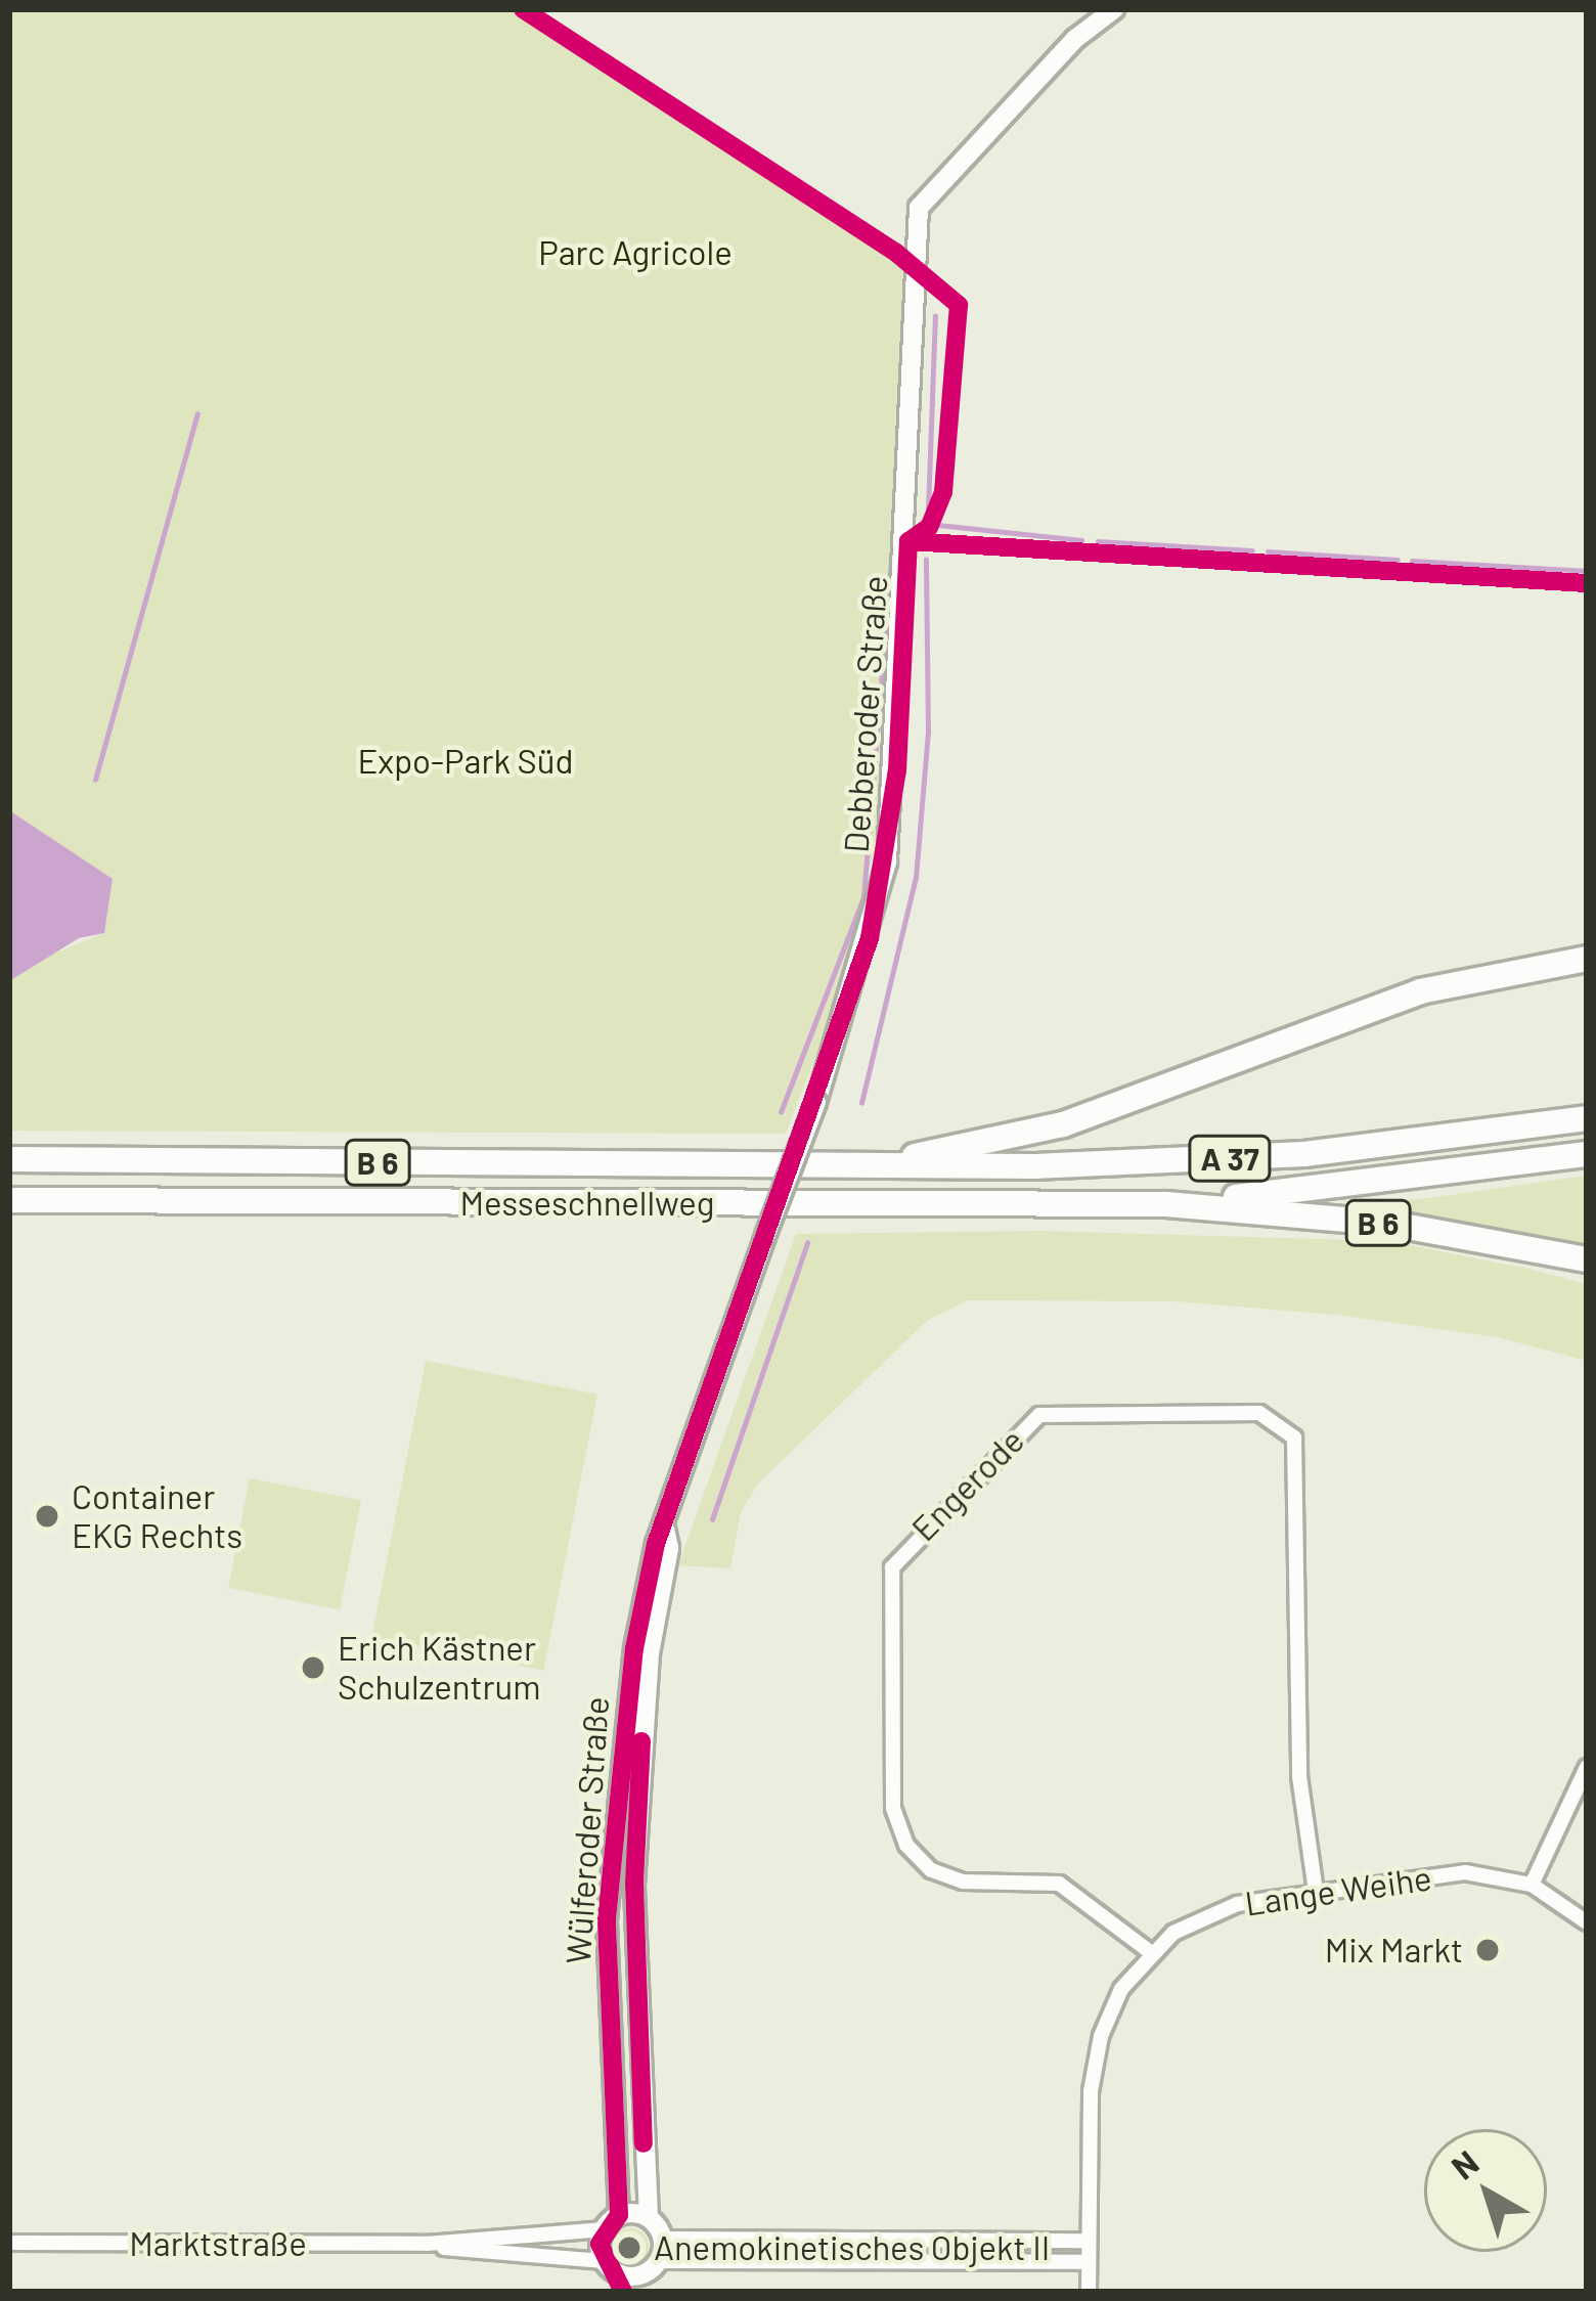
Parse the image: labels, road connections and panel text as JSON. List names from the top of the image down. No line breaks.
{"streets":{"highway":["A 37","B 6","Messeschnellweg"],"street":["Debberoder Straße","Engerode","Wülferoder Straße","Lange Weihe","Marktstraße"]},"crossings":[["Debberoder Straße","Wülferoder Straße"],["A 37","B 6"],["A 37","Messeschnellweg"],["B 6","Messeschnellweg"],["Engerode","Lange Weihe"],["Wülferoder Straße","Marktstraße"]],"parks":["Parc Agricole","Expo-Park Süd"],"places":["Container EKG Rechts","Erich Kästner Schulzentrum","Mix Markt","Anemokinetisches Objekt II"],"north":"top left"}
